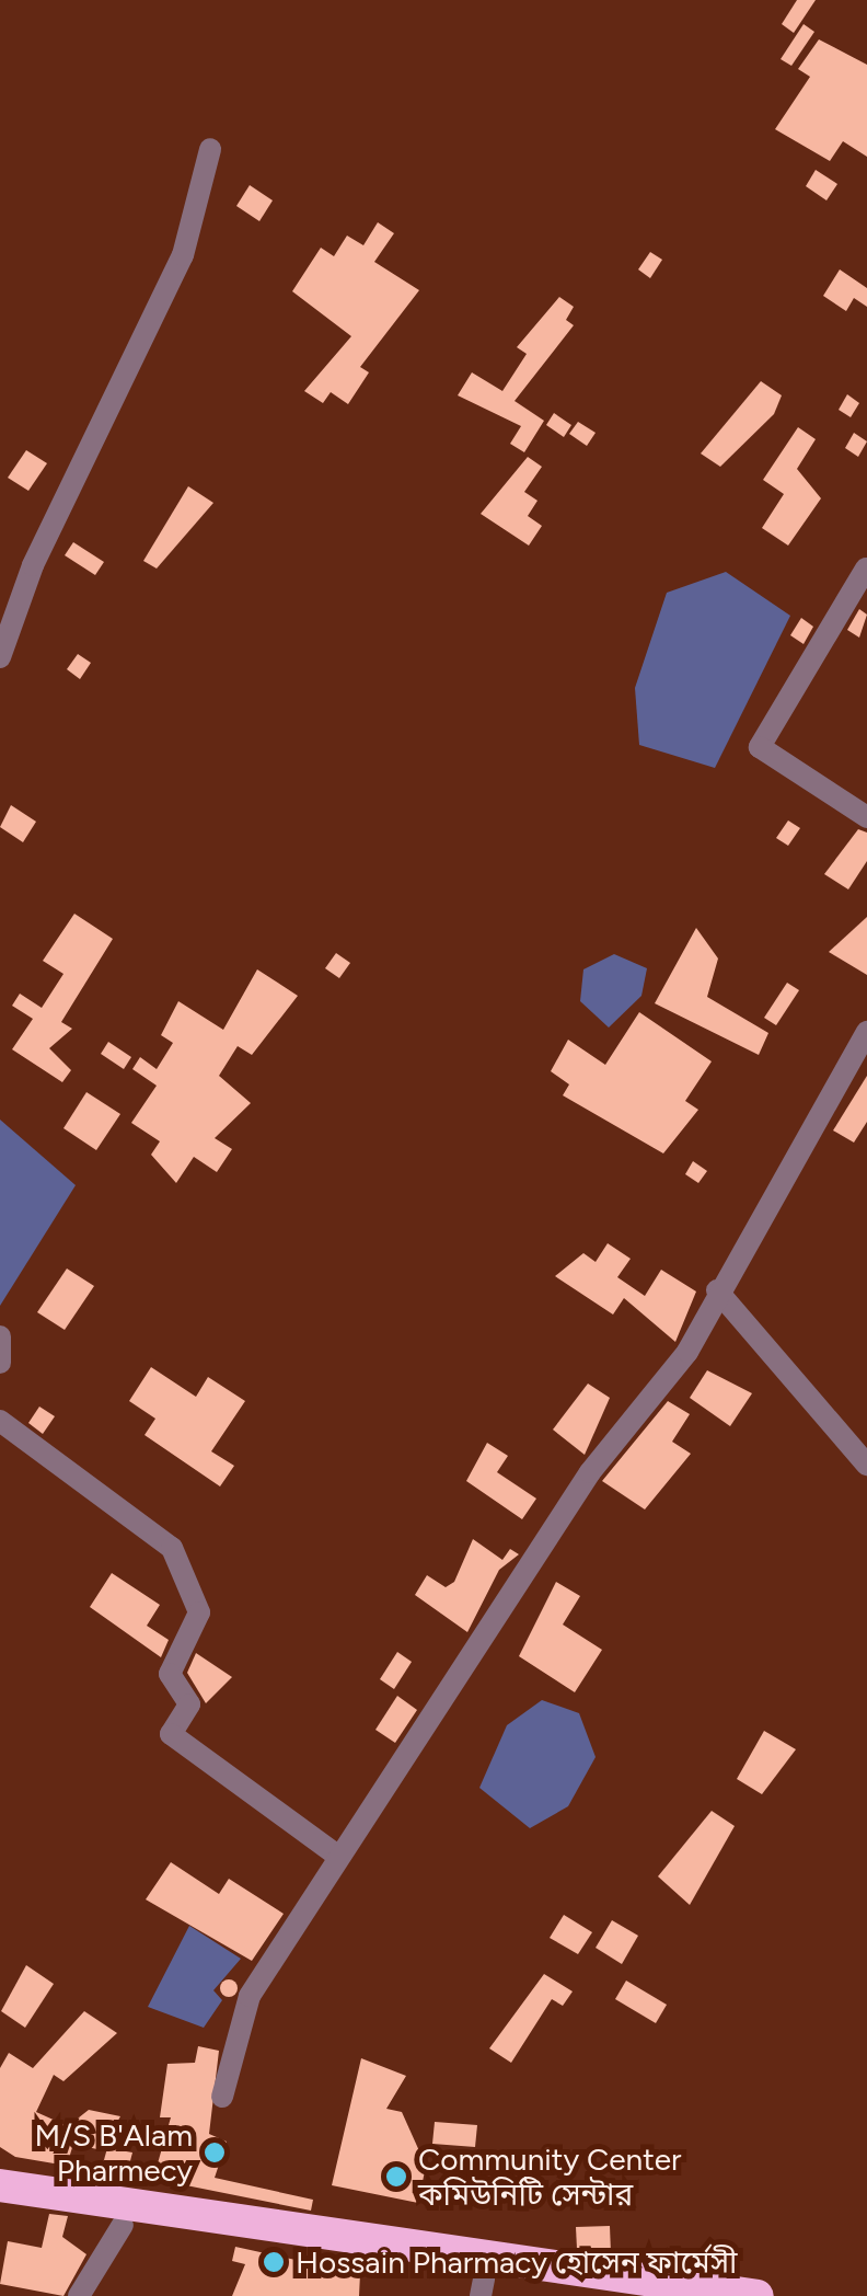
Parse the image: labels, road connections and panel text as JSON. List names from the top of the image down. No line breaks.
{"places":["M/S B'Alam Pharmecy","Community Center কমিউনিটি সেন্টার","Hossain Pharmacy হোসেন ফার্মেসী"]}
